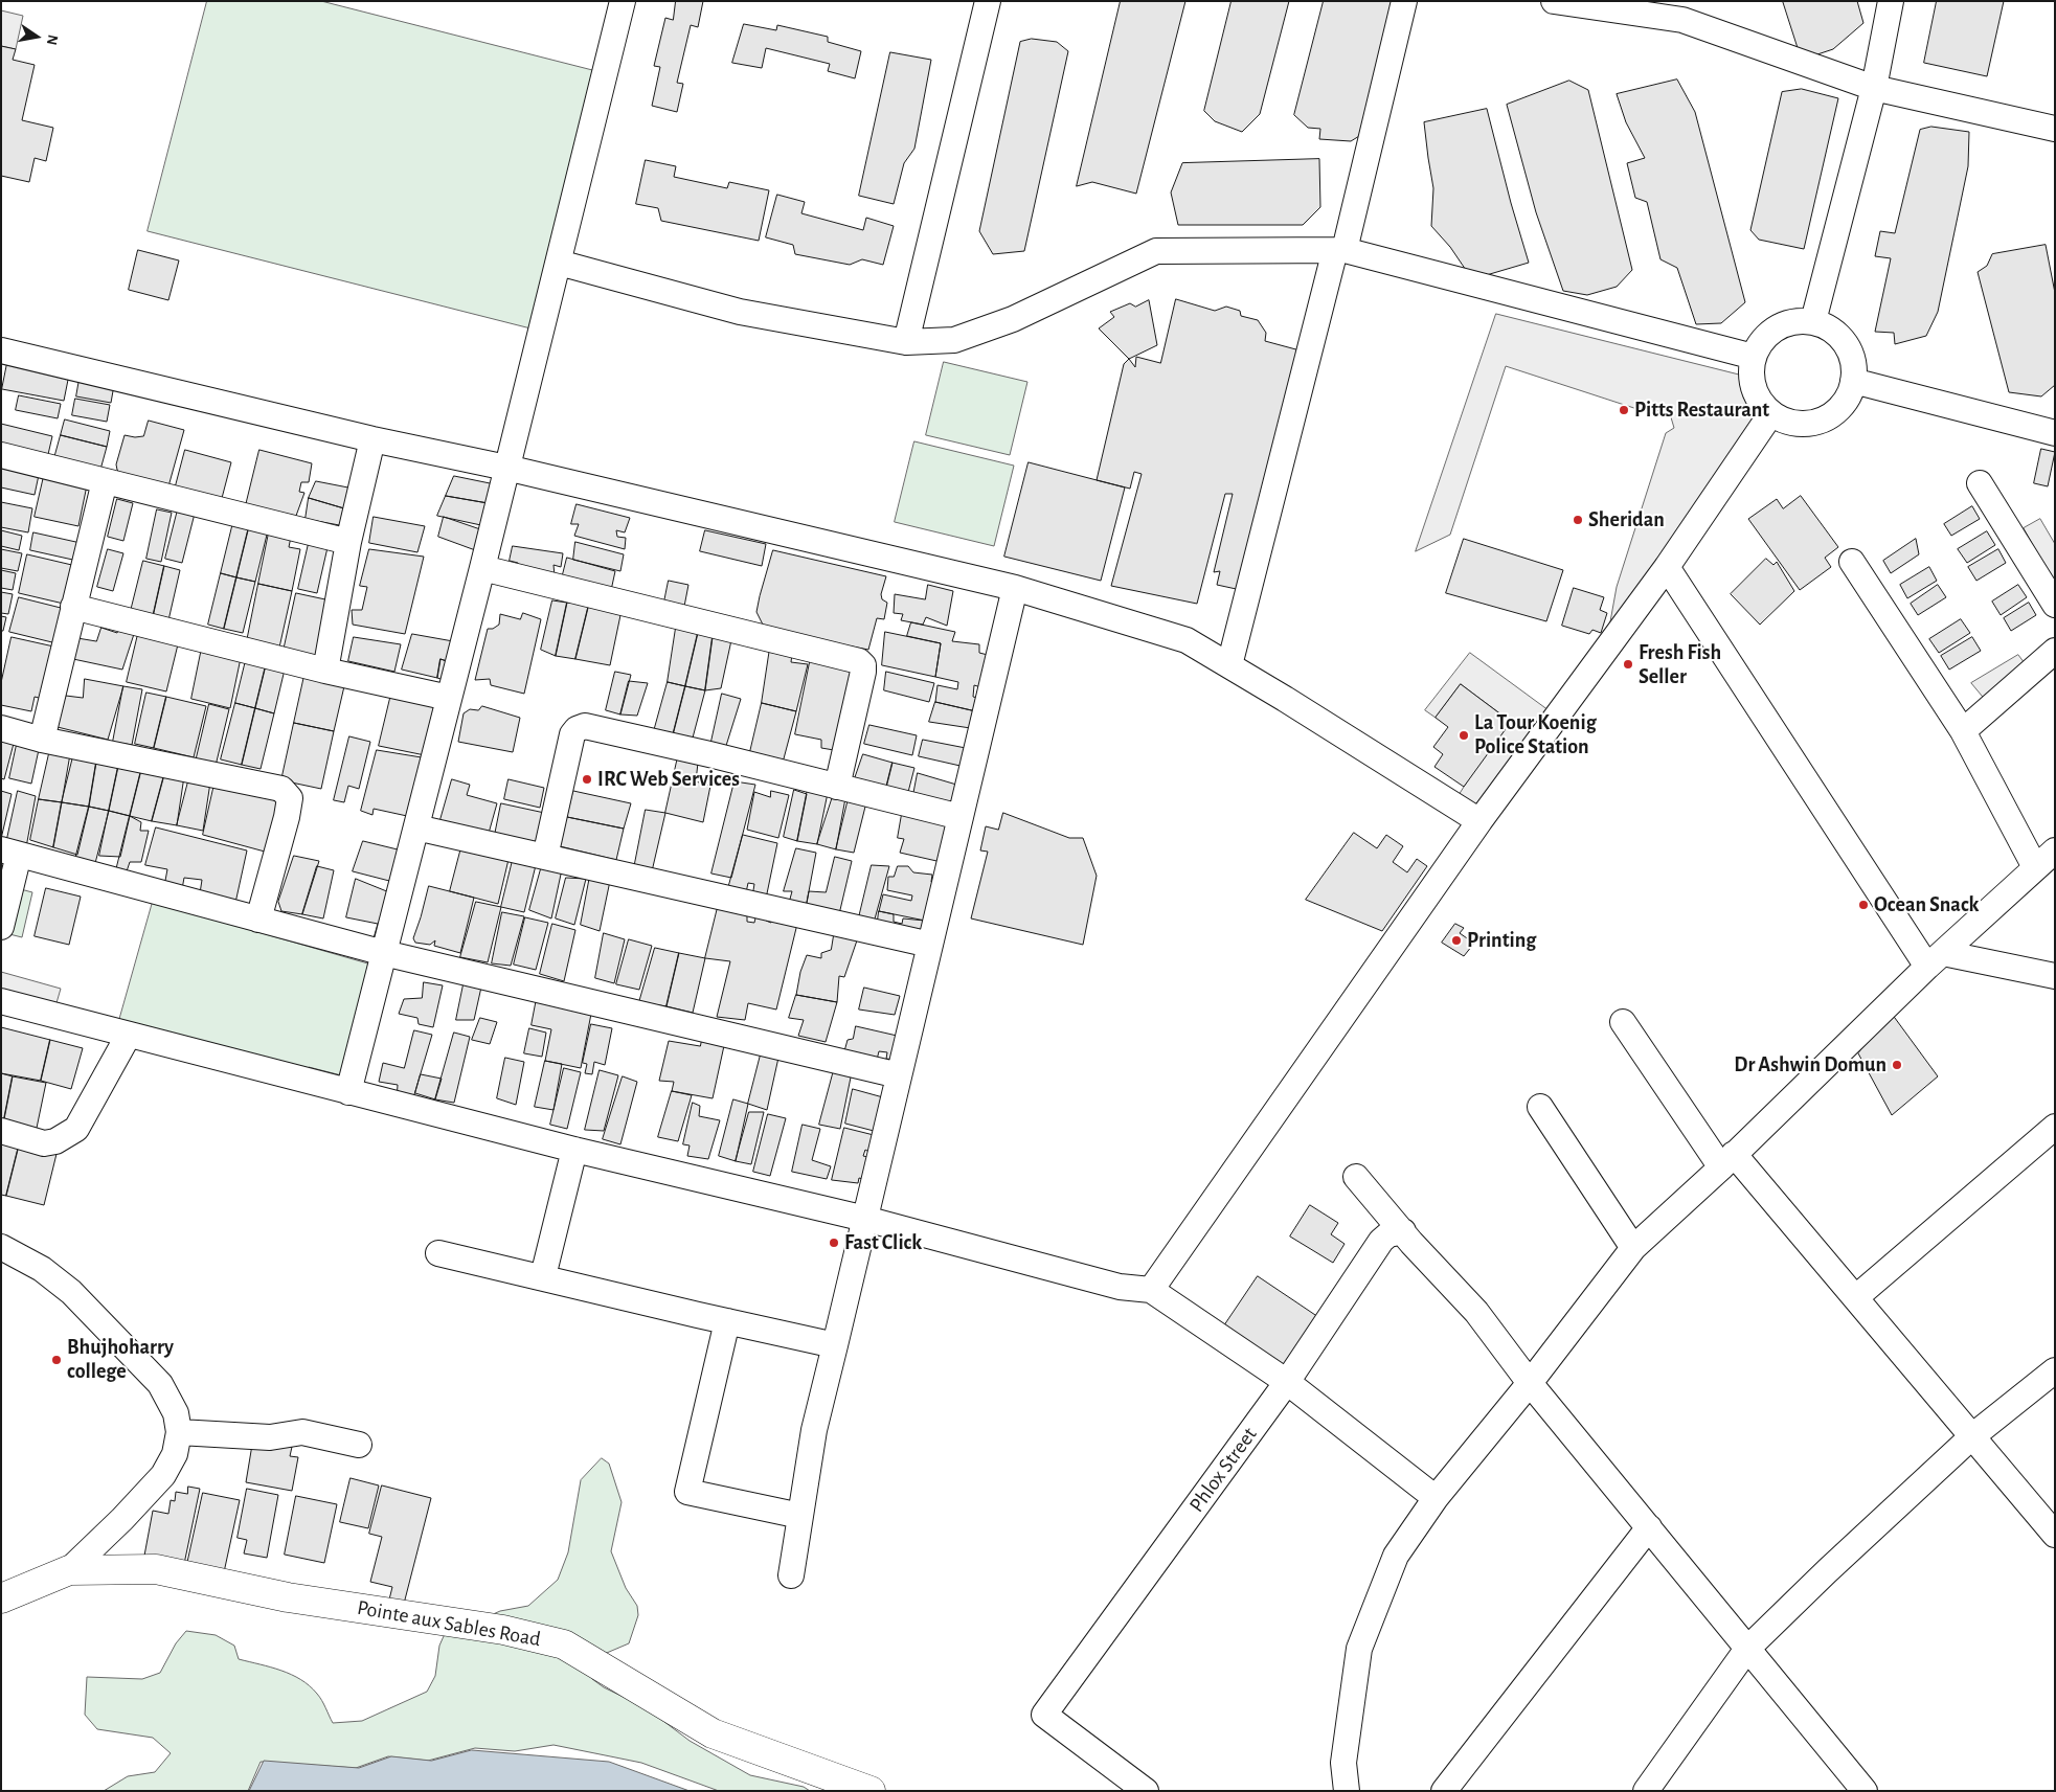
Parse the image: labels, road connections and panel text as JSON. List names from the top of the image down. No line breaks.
{"streets":{"main road":["Pointe aux Sables Road"],"street":["Phlox Street"]},"places":["Pitts Restaurant","Sheridan","Fresh Fish Seller","La Tour Koenig Police Station","IRC Web Services","Ocean Snack","Printing","Dr Ashwin Domun","Fast Click","Bhujhoharry college"],"north":"right"}
